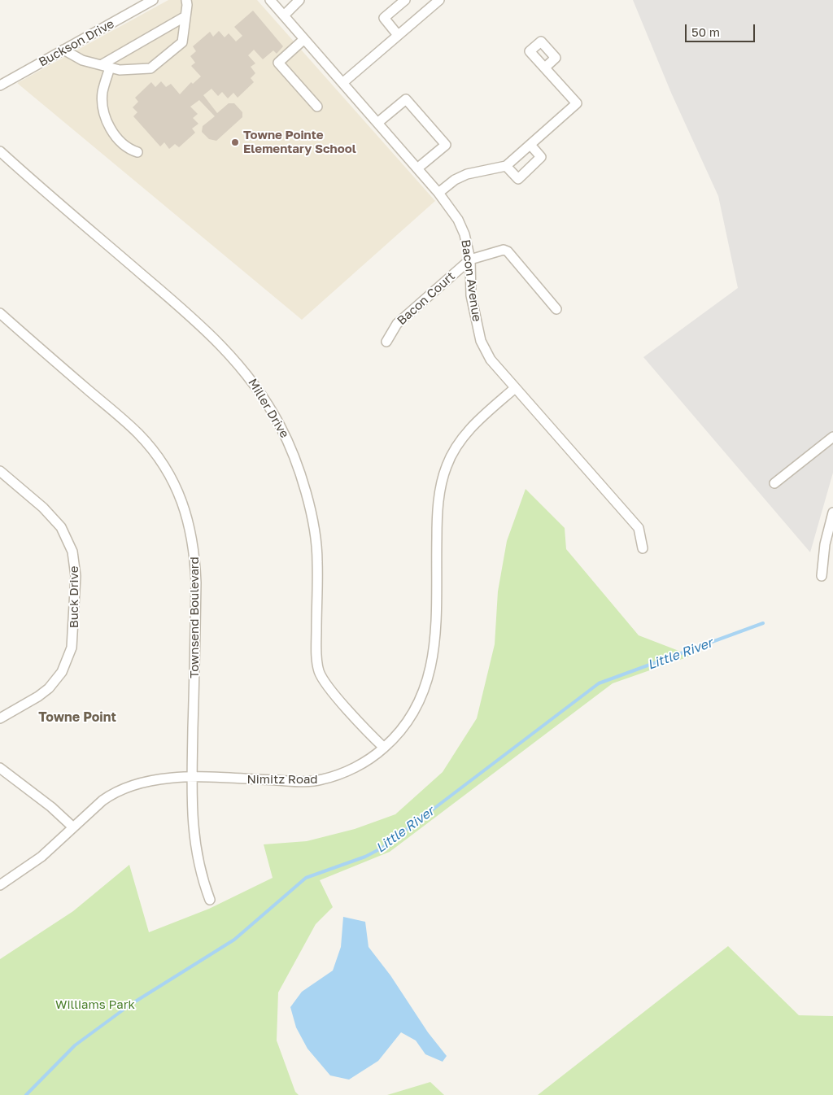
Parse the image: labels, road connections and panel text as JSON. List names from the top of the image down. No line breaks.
{"streets":{"street":["Buckson Drive","Bacon Avenue","Bacon Court","Miller Drive","Buck Drive","Townsend Boulevard","Nimitz Road"]},"crossings":[["Bacon Avenue","Bacon Court"],["Bacon Avenue","Nimitz Road"],["Miller Drive","Nimitz Road"],["Townsend Boulevard","Nimitz Road"]],"districts":["Towne Point"],"water":["Little River"],"parks":["Williams Park"],"places":["Towne Pointe Elementary School"],"scale_bar":"50 m"}
